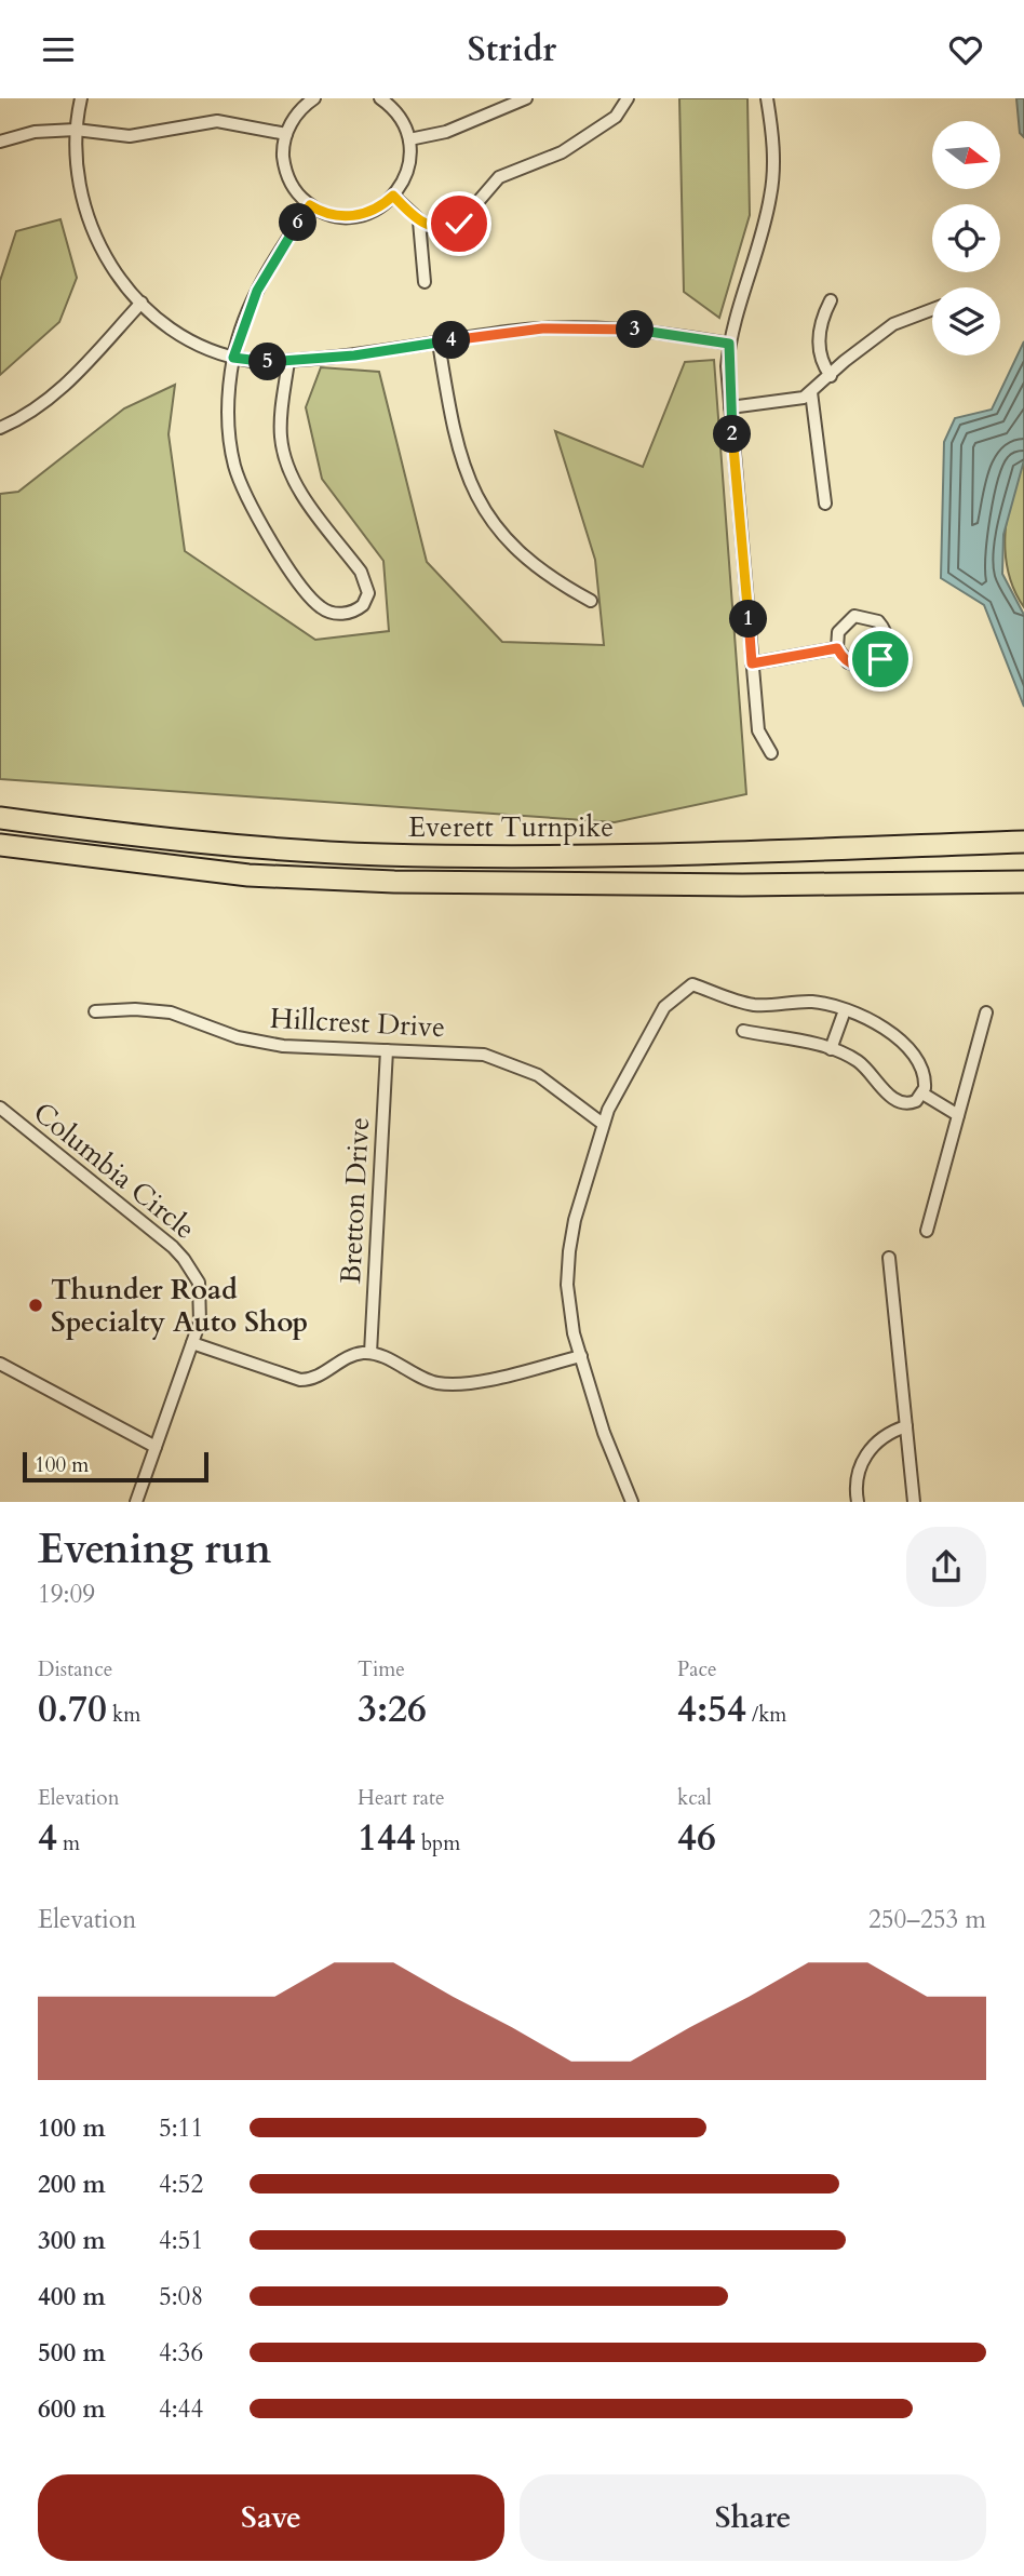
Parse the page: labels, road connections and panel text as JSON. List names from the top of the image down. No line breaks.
{"streets":{"highway":["Everett Turnpike"],"street":["Hillcrest Drive","Columbia Circle","Bretton Drive"]},"crossings":[["Hillcrest Drive","Bretton Drive"]],"places":["Thunder Road Specialty Auto Shop"],"scale_bar":"100 m","north":"right","page":{"header":"Stridr","pins":["6","3","4","5","2","1"],"scale":"100 m","heading":["Evening run","19:09"],"stats":[["Distance","0.70 km"],["Time","3:26"],["Pace","4:54 /km"],["Elevation","4 m"],["Heart rate","144 bpm"],["kcal","46"]],"chart":["Elevation","250–253 m"],"list":[{"name":"100 m","note":"5:11"},{"name":"200 m","note":"4:52"},{"name":"300 m","note":"4:51"},{"name":"400 m","note":"5:08"},{"name":"500 m","note":"4:36"},{"name":"600 m","note":"4:44"}],"buttons":["Save","Share"]}}
